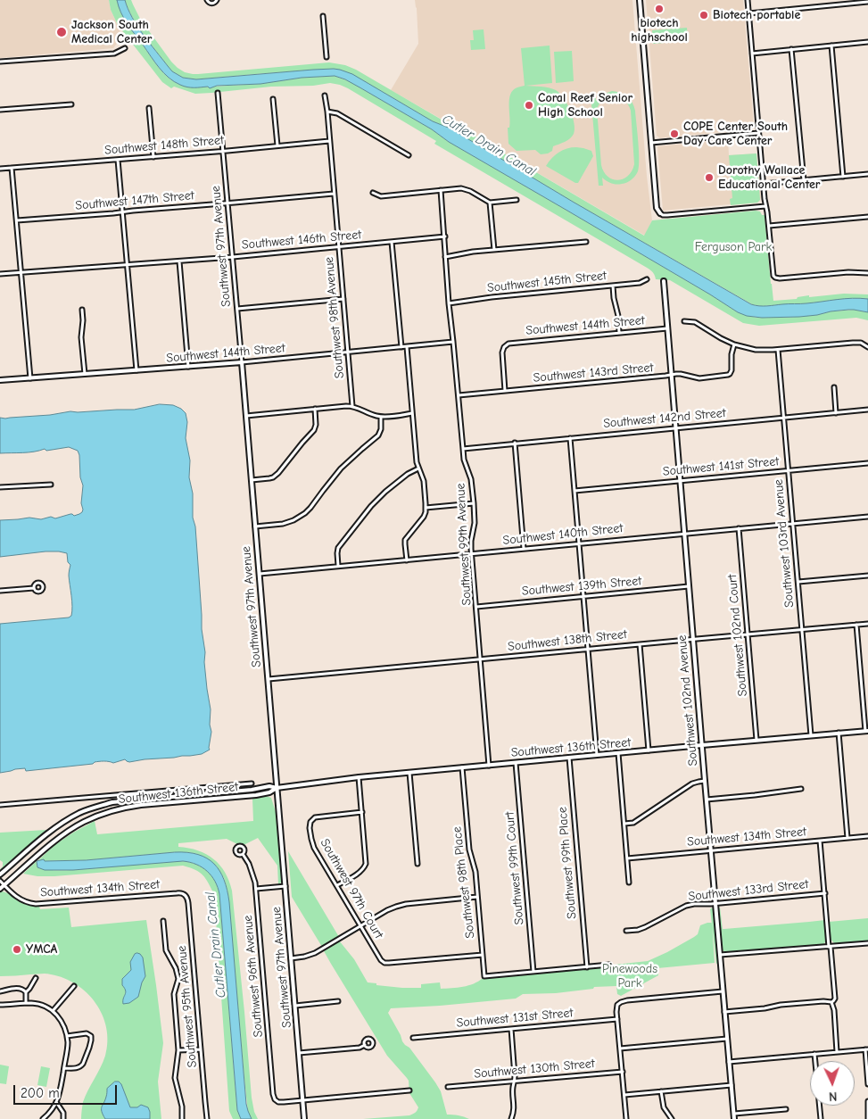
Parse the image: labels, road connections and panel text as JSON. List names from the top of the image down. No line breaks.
{"streets":{"street":["Southwest 148th Street","Southwest 147th Street","Southwest 146th Street","Southwest 97th Avenue","Southwest 145th Street","Southwest 98th Avenue","Southwest 144th Street","Southwest 143rd Street","Southwest 142nd Street","Southwest 141st Street","Southwest 140th Street","Southwest 103rd Avenue","Southwest 99th Avenue","Southwest 139th Street","Southwest 102nd Court","Southwest 138th Street","Southwest 102nd Avenue","Southwest 136th Street","Southwest 134th Street","Southwest 99th Place","Southwest 99th Court","Southwest 98th Place","Southwest 97th Court","Southwest 133rd Street","Southwest 96th Avenue","Southwest 95th Avenue","Southwest 131st Street","Southwest 130th Street"]},"crossings":[["Southwest 148th Street","Southwest 97th Avenue"],["Southwest 148th Street","Southwest 98th Avenue"],["Southwest 147th Street","Southwest 97th Avenue"],["Southwest 147th Street","Southwest 98th Avenue"],["Southwest 146th Street","Southwest 97th Avenue"],["Southwest 146th Street","Southwest 98th Avenue"],["Southwest 146th Street","Southwest 99th Avenue"],["Southwest 97th Avenue","Southwest 144th Street"],["Southwest 97th Avenue","Southwest 140th Street"],["Southwest 97th Avenue","Southwest 138th Street"],["Southwest 97th Avenue","Southwest 136th Street"],["Southwest 97th Avenue","Southwest 96th Avenue"],["Southwest 145th Street","Southwest 99th Avenue"],["Southwest 98th Avenue","Southwest 144th Street"],["Southwest 144th Street","Southwest 143rd Street"],["Southwest 144th Street","Southwest 99th Avenue"],["Southwest 144th Street","Southwest 102nd Avenue"],["Southwest 143rd Street","Southwest 99th Avenue"],["Southwest 143rd Street","Southwest 102nd Avenue"],["Southwest 142nd Street","Southwest 103rd Avenue"],["Southwest 142nd Street","Southwest 99th Avenue"],["Southwest 142nd Street","Southwest 102nd Avenue"],["Southwest 141st Street","Southwest 103rd Avenue"],["Southwest 141st Street","Southwest 102nd Avenue"],["Southwest 140th Street","Southwest 103rd Avenue"],["Southwest 140th Street","Southwest 99th Avenue"],["Southwest 140th Street","Southwest 102nd Court"],["Southwest 140th Street","Southwest 102nd Avenue"],["Southwest 103rd Avenue","Southwest 138th Street"],["Southwest 103rd Avenue","Southwest 136th Street"],["Southwest 99th Avenue","Southwest 139th Street"],["Southwest 99th Avenue","Southwest 138th Street"],["Southwest 99th Avenue","Southwest 136th Street"],["Southwest 139th Street","Southwest 102nd Avenue"],["Southwest 102nd Court","Southwest 138th Street"],["Southwest 102nd Court","Southwest 136th Street"],["Southwest 138th Street","Southwest 102nd Avenue"],["Southwest 102nd Avenue","Southwest 136th Street"],["Southwest 102nd Avenue","Southwest 134th Street"],["Southwest 102nd Avenue","Southwest 133rd Street"],["Southwest 136th Street","Southwest 134th Street"],["Southwest 136th Street","Southwest 99th Place"],["Southwest 136th Street","Southwest 99th Court"],["Southwest 136th Street","Southwest 98th Place"],["Southwest 134th Street","Southwest 95th Avenue"],["Southwest 99th Place","Southwest 98th Place"],["Southwest 99th Court","Southwest 98th Place"],["Southwest 98th Place","Southwest 97th Court"]],"water":["Cutler Drain Canal"],"parks":["Ferguson Park","Pinewoods Park"],"places":["biotech highschool","Biotech portable","Jackson South Medical Center","Coral Reef Senior High School","COPE Center South Day Care Center","Dorothy Wallace Educational Center","YMCA"],"scale_bar":"200 m","north":"bottom"}
